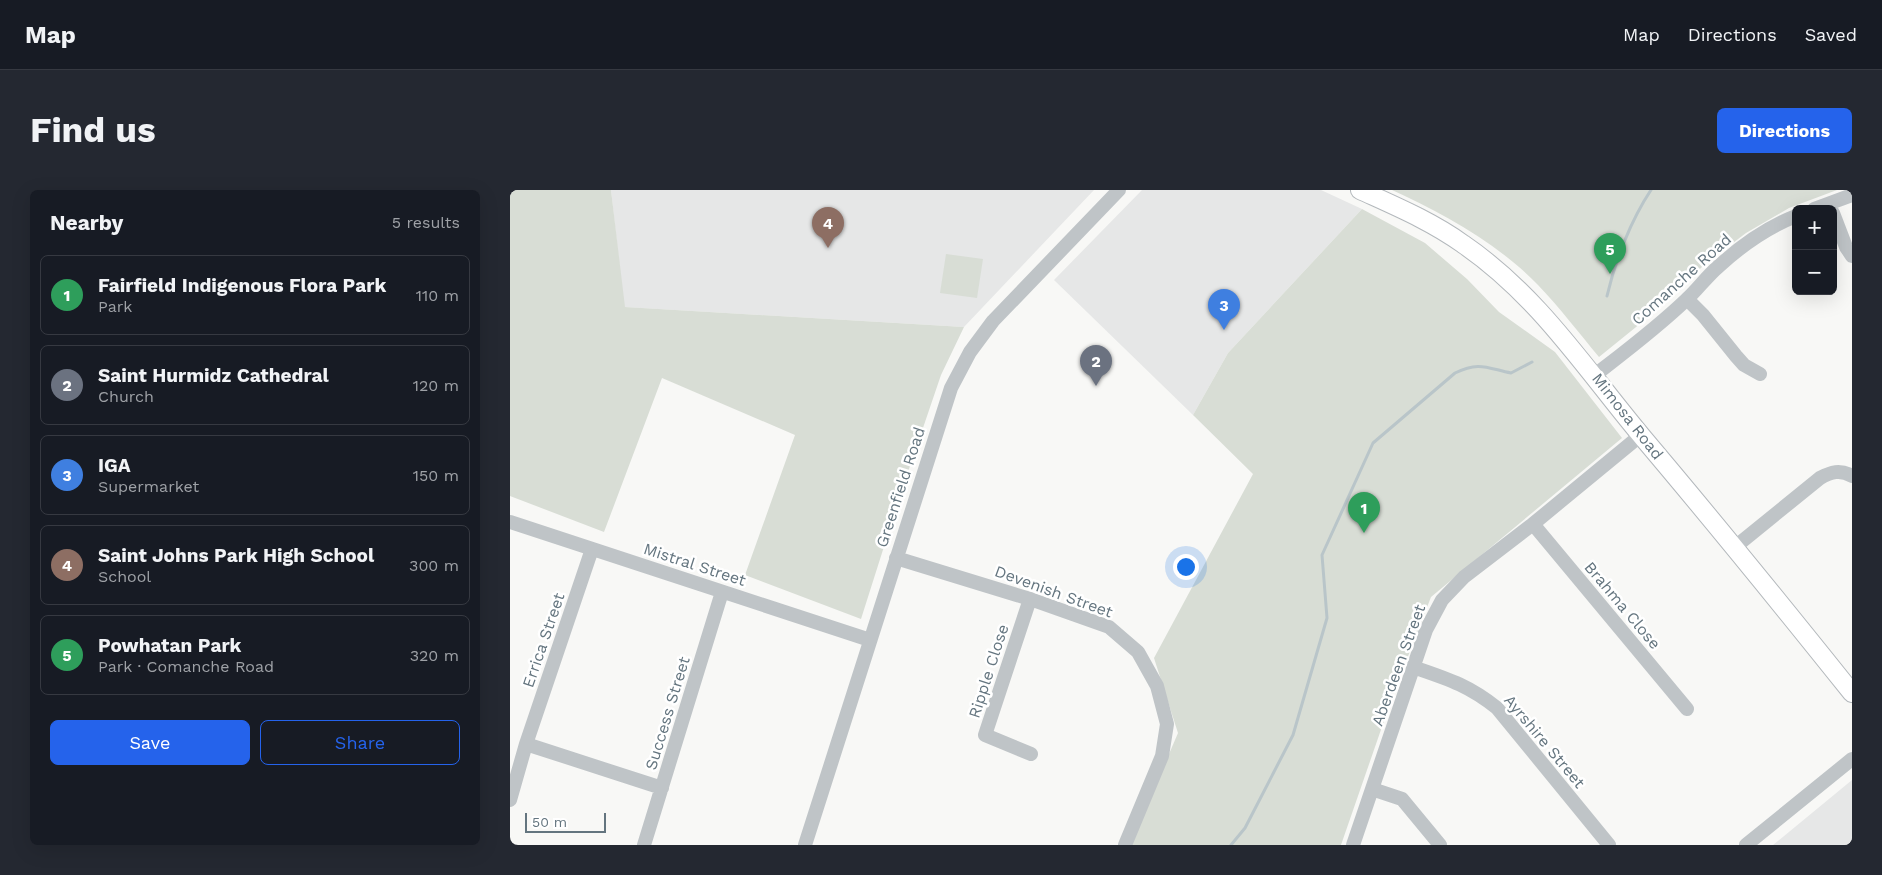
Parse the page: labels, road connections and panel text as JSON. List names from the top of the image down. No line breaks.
{"streets":{"main road":["Mimosa Road"],"street":["Comanche Road","Greenfield Road","Mistral Street","Devenish Street","Brahma Close","Errica Street","Aberdeen Street","Ripple Close","Success Street","Ayrshire Street"]},"crossings":[["Comanche Road","Mimosa Road"],["Mimosa Road","Aberdeen Street"],["Greenfield Road","Mistral Street"],["Greenfield Road","Devenish Street"],["Mistral Street","Errica Street"],["Mistral Street","Success Street"],["Devenish Street","Ripple Close"],["Brahma Close","Aberdeen Street"],["Aberdeen Street","Ayrshire Street"]],"scale_bar":"50 m","page":{"header":"Map","nav":["Map","Directions","Saved"],"buttons":["Directions",["Save","Share"]],"title":"Find us","heading":["Nearby","5 results"],"map_buttons":["+","−"],"pins":["4","5","3","2","1"],"list":[{"mark":"1","name":"Fairfield Indigenous Flora Park","note":"Park","value":"110 m"},{"mark":"2","name":"Saint Hurmidz Cathedral","note":"Church","value":"120 m"},{"mark":"3","name":"IGA","note":"Supermarket","value":"150 m"},{"mark":"4","name":"Saint Johns Park High School","note":"School","value":"300 m"},{"mark":"5","name":"Powhatan Park","note":"Park · Comanche Road","value":"320 m"}],"scale":"50 m"}}
